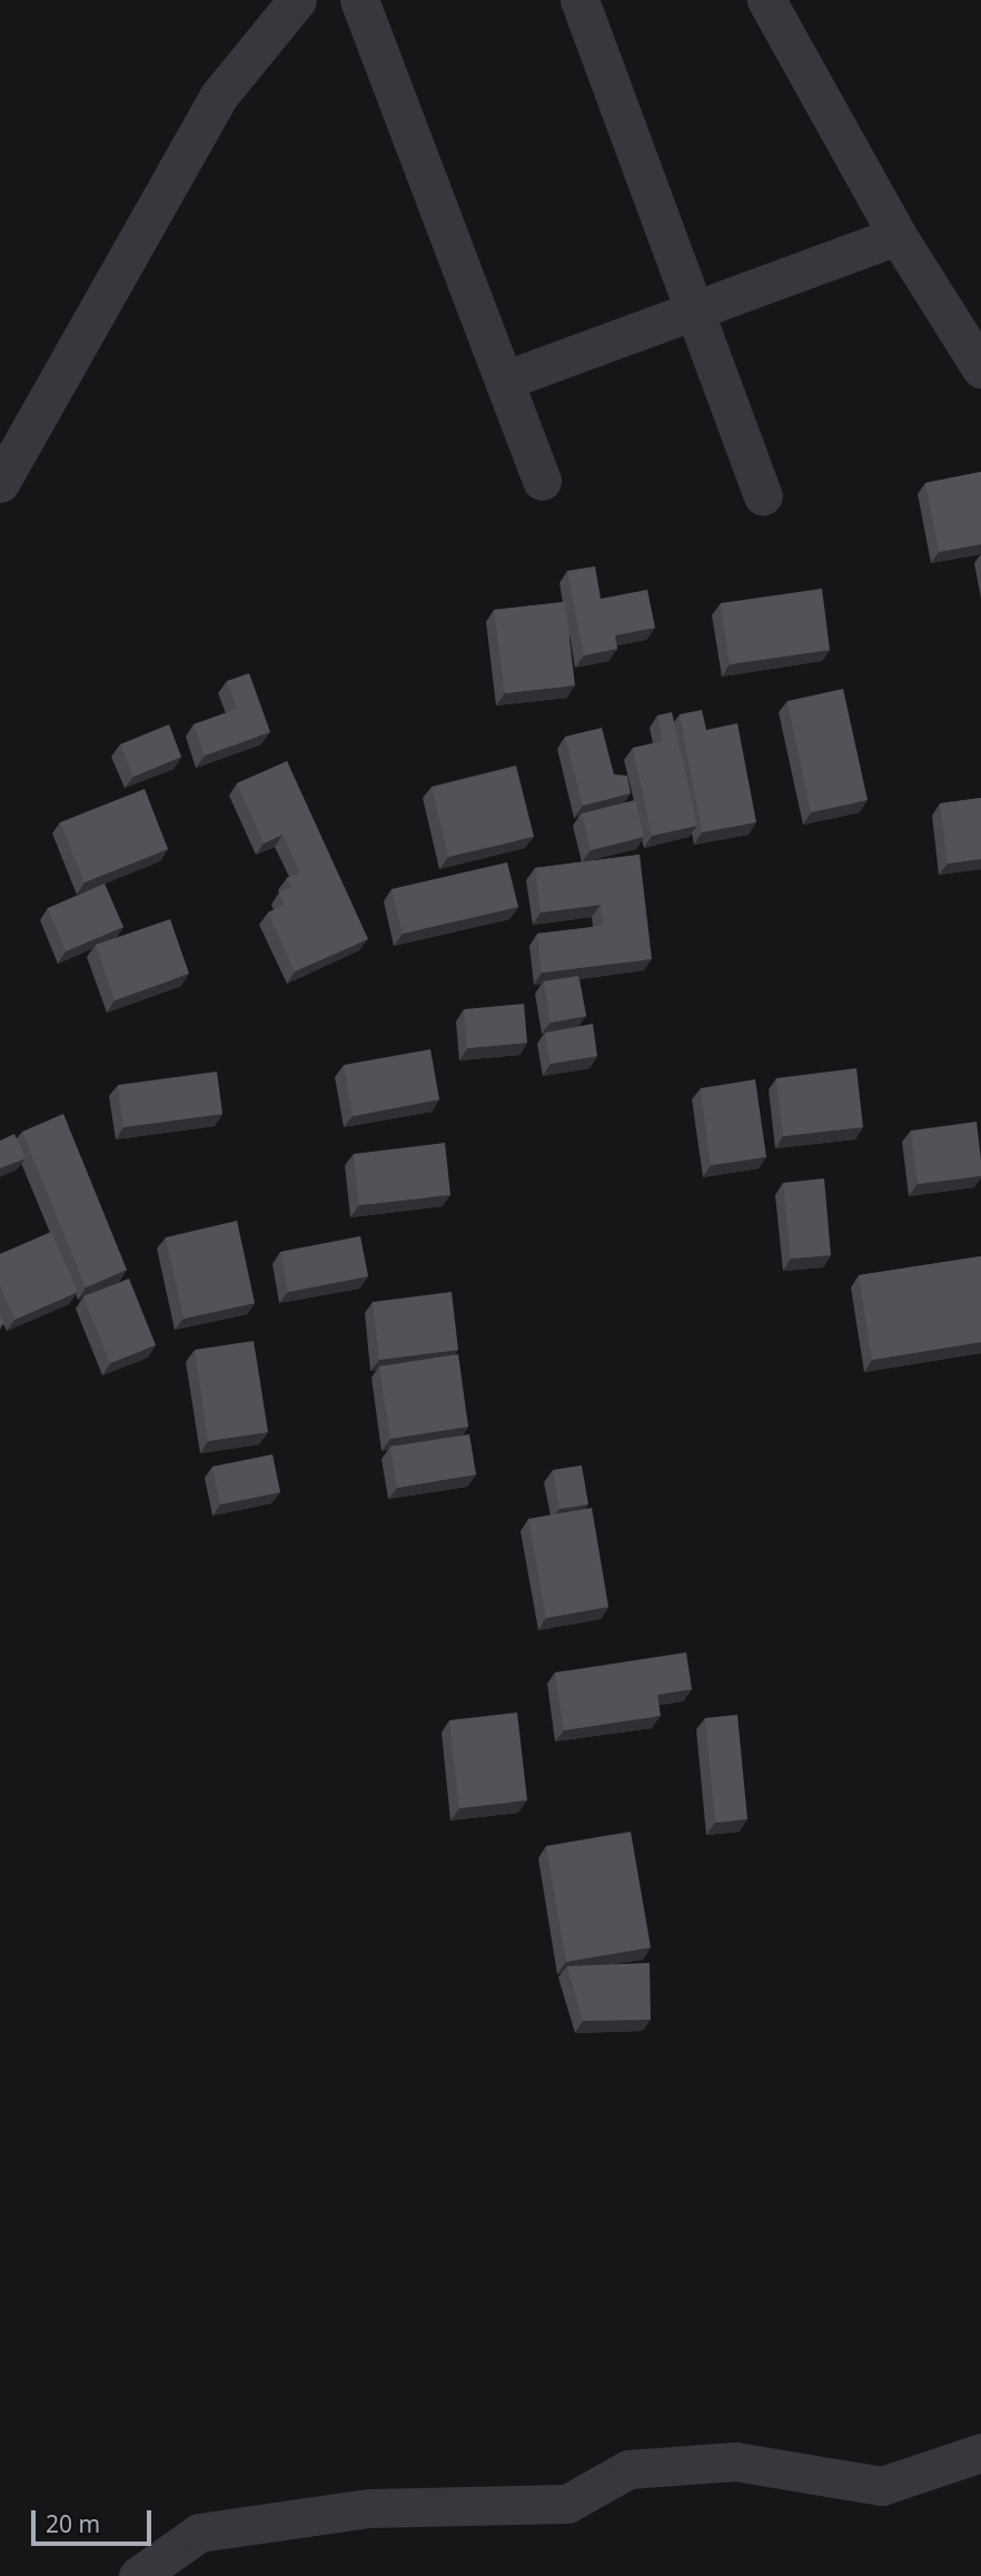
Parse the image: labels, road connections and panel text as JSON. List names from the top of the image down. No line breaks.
{"scale_bar":"20 m"}
